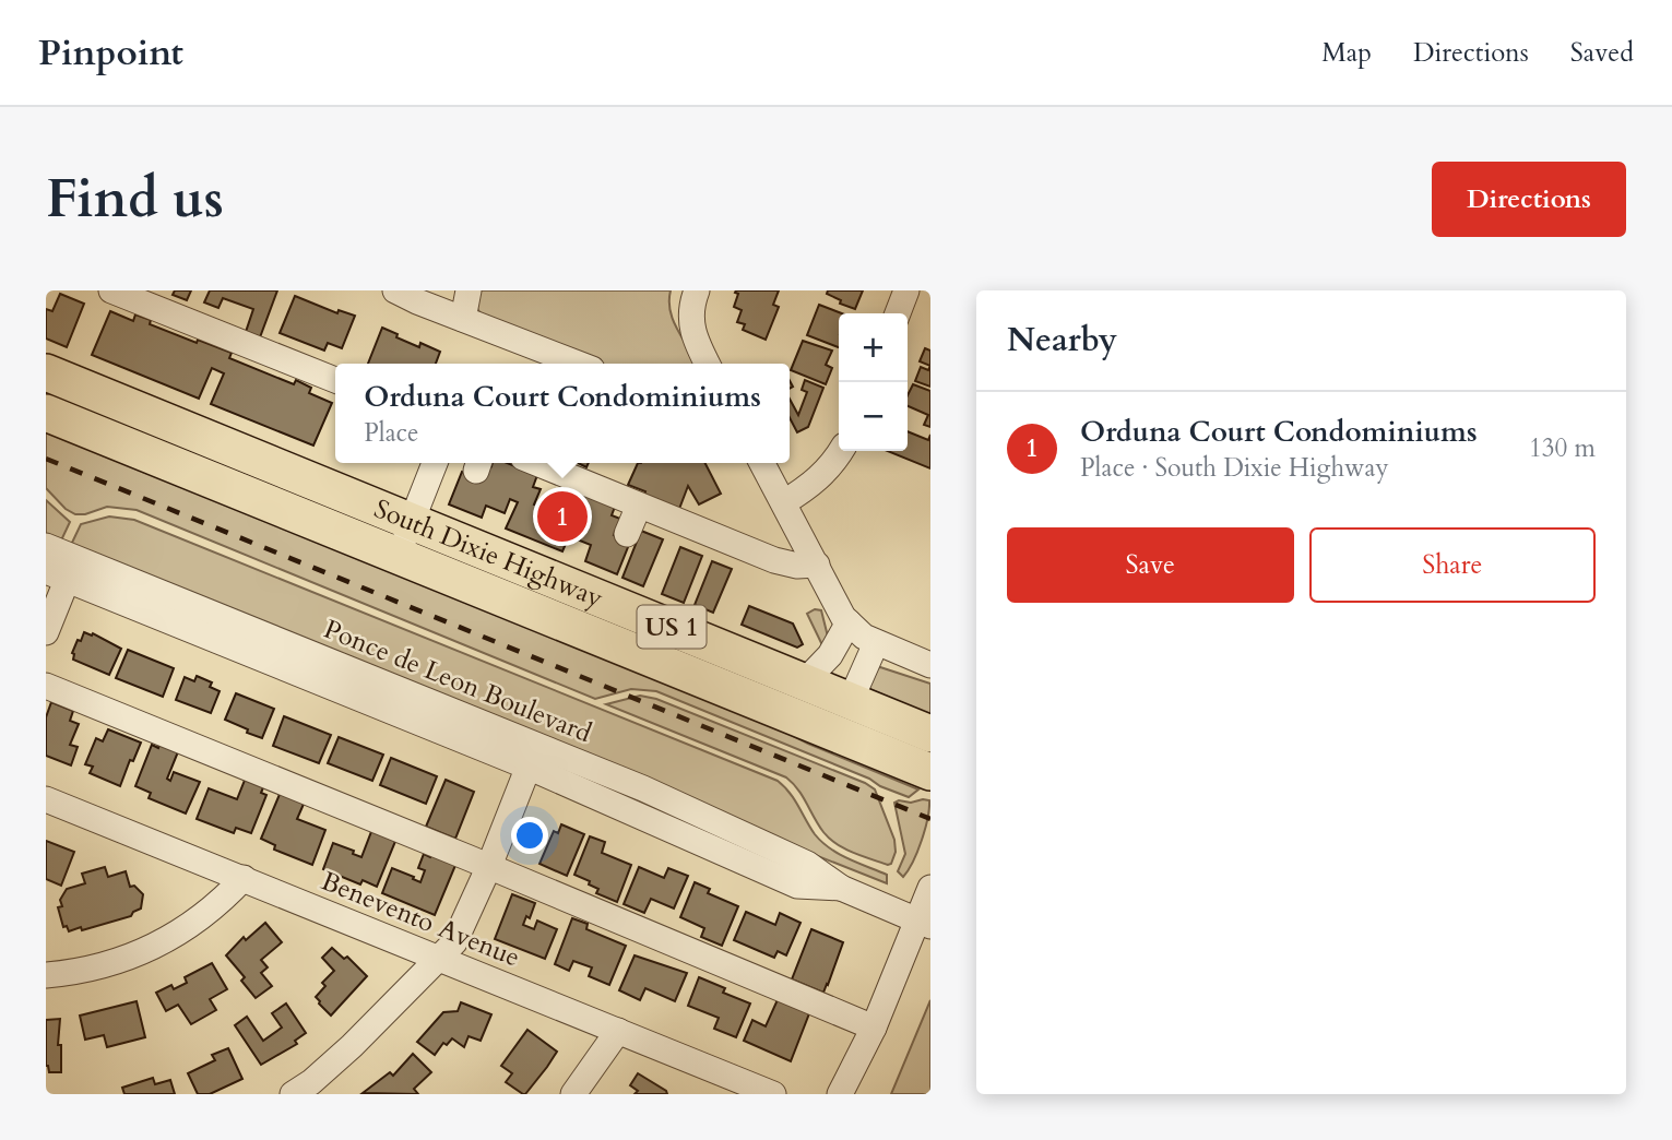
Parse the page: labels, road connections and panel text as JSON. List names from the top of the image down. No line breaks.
{"streets":{"highway":["South Dixie Highway","US 1"],"street":["Ponce de Leon Boulevard","Benevento Avenue"]},"page":{"header":"Pinpoint","nav":["Map","Directions","Saved"],"buttons":["Directions",["Save","Share"]],"title":"Find us","heading":"Nearby","map_buttons":["+","−"],"popup":["Orduna Court Condominiums","Place"],"list":[{"mark":"1","name":"Orduna Court Condominiums","note":"Place · South Dixie Highway","value":"130 m"}],"pins":"1"}}
